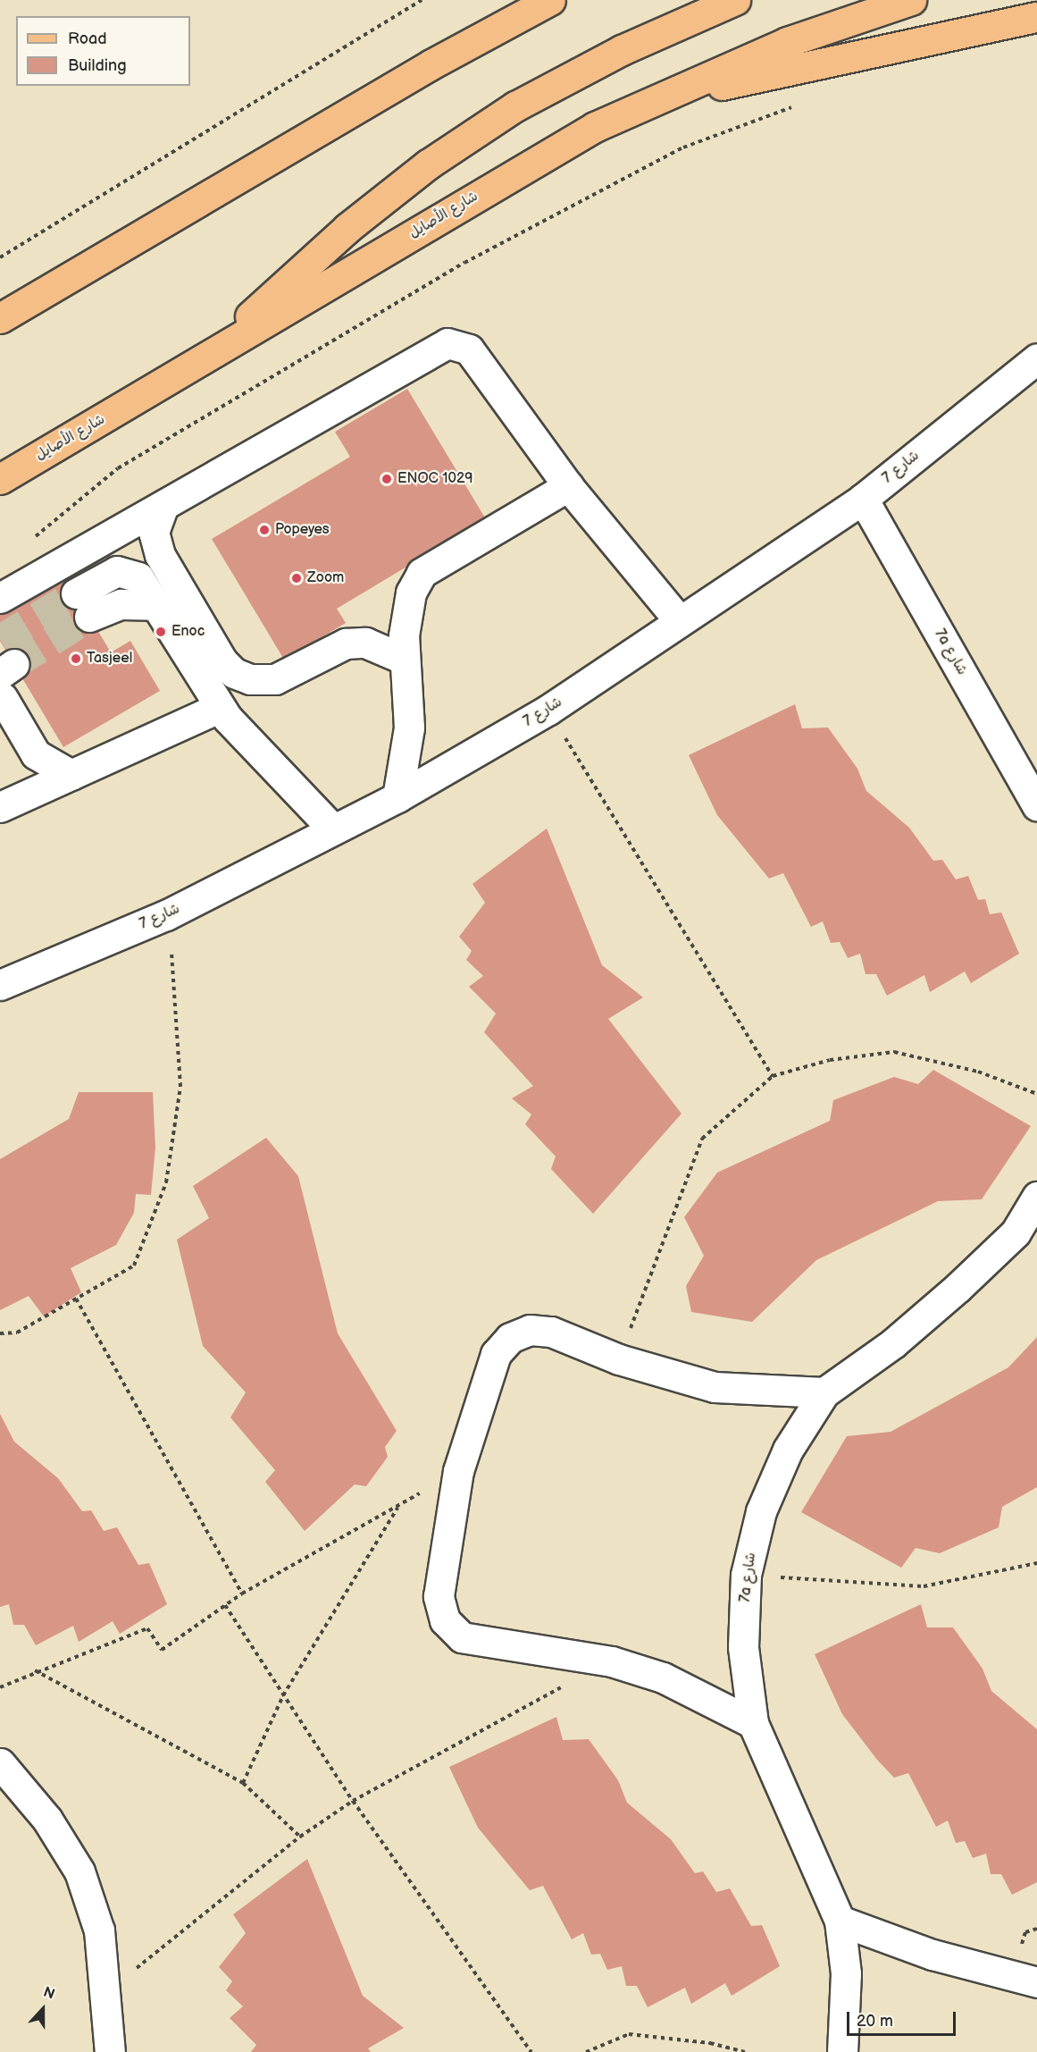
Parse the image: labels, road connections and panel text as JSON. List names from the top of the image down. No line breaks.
{"streets":{"main road":["شارع الأصايل"],"street":["شارع 7","7a شارع"]},"crossings":[["شارع 7","7a شارع"]],"places":["ENOC 1029","Popeyes","Zoom","Enoc","Tasjeel"],"legend":["Road","Building"],"scale_bar":"20 m","north":"top"}
